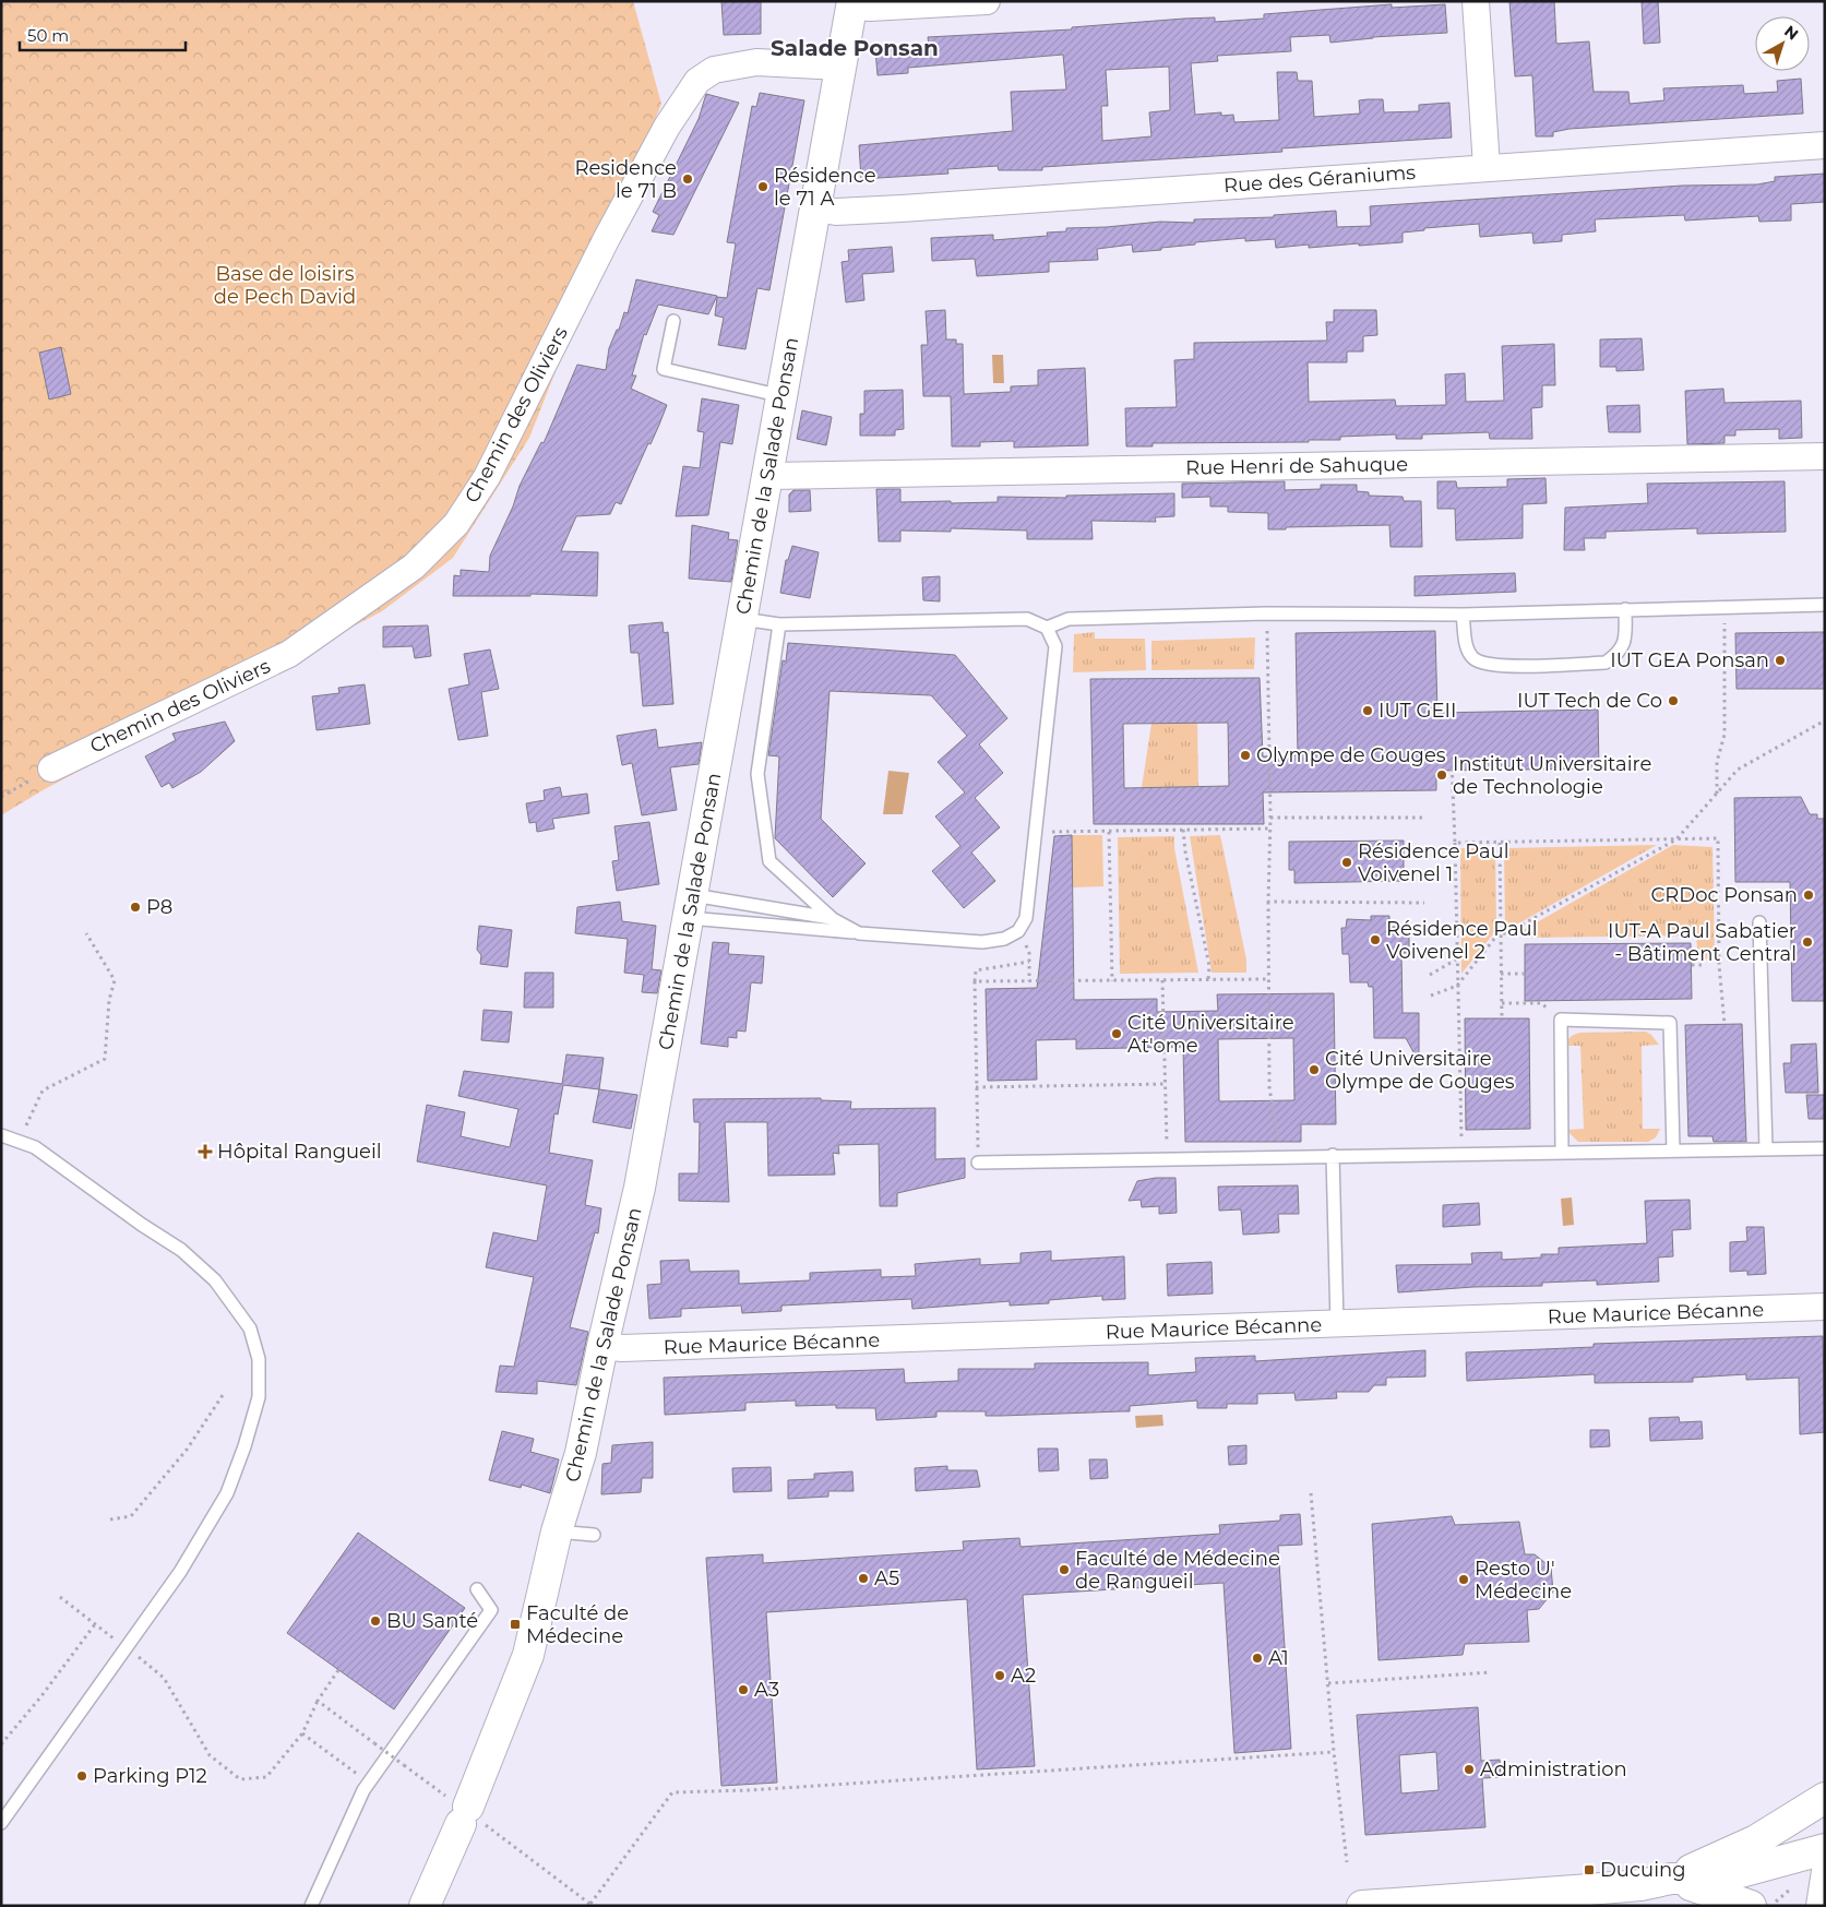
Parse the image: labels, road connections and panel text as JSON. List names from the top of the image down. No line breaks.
{"streets":{"street":["Rue des Géraniums","Chemin des Oliviers","Rue Henri de Sahuque","Chemin de la Salade Ponsan","Rue Maurice Bécanne"]},"crossings":[["Rue des Géraniums","Chemin de la Salade Ponsan"],["Chemin des Oliviers","Chemin de la Salade Ponsan"],["Rue Henri de Sahuque","Chemin de la Salade Ponsan"],["Chemin de la Salade Ponsan","Rue Maurice Bécanne"]],"districts":["Salade Ponsan"],"parks":["Base de loisirs de Pech David"],"places":{"other":["Residence le 71 B","Résidence le 71 A","IUT GEA Ponsan","IUT Tech de Co","IUT GEII","Olympe de Gouges","Institut Universitaire de Technologie","Résidence Paul Voivenel 1","CRDoc Ponsan","P8","Résidence Paul Voivenel 2","IUT-A Paul Sabatier - Bâtiment Central","Cité Universitaire At'ome","Cité Universitaire Olympe de Gouges","Faculté de Médecine de Rangueil","A5","Resto U' Médecine","BU Santé","A1","A2","A3","Administration","Parking P12"],"health":["Hôpital Rangueil"],"transit":["Faculté de Médecine","Ducuing"]},"scale_bar":"50 m","north":"top right"}
